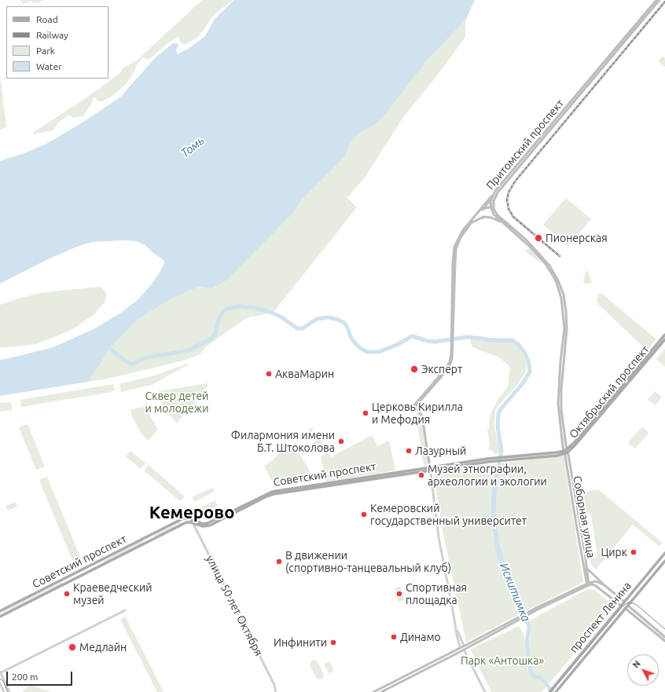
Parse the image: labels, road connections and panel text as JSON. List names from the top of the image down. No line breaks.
{"streets":{"main road":["Притомский проспект","Октябрьский проспект","Советский проспект","Соборная улица","проспект Ленина"],"street":["улица 50 лет Октября"]},"crossings":[["Притомский проспект","Октябрьский проспект"],["Притомский проспект","Советский проспект"],["Притомский проспект","Соборная улица"],["Октябрьский проспект","Советский проспект"],["Октябрьский проспект","Соборная улица"],["Советский проспект","Соборная улица"],["Советский проспект","улица 50 лет Октября"],["Соборная улица","проспект Ленина"]],"districts":["Кемерово"],"water":["Томь","Искитимка"],"parks":["Сквер детей и молодежи","Парк «Антошка»"],"places":["Пионерская","Эксперт","АкваМарин","Церковь Кирилла и Мефодия","Филармония имени Б.Т. Штоколова","Лазурный","Музей этнографии, археологии и экологии","Кемеровский государственный университет","Цирк","В движении (спортивно-танцевальный клуб)","Краеведческий музей","Спортивная площадка","Динамо","Инфинити","Медлайн"],"legend":["Road","Railway","Park","Water"],"scale_bar":"200 m","north":"top left"}
